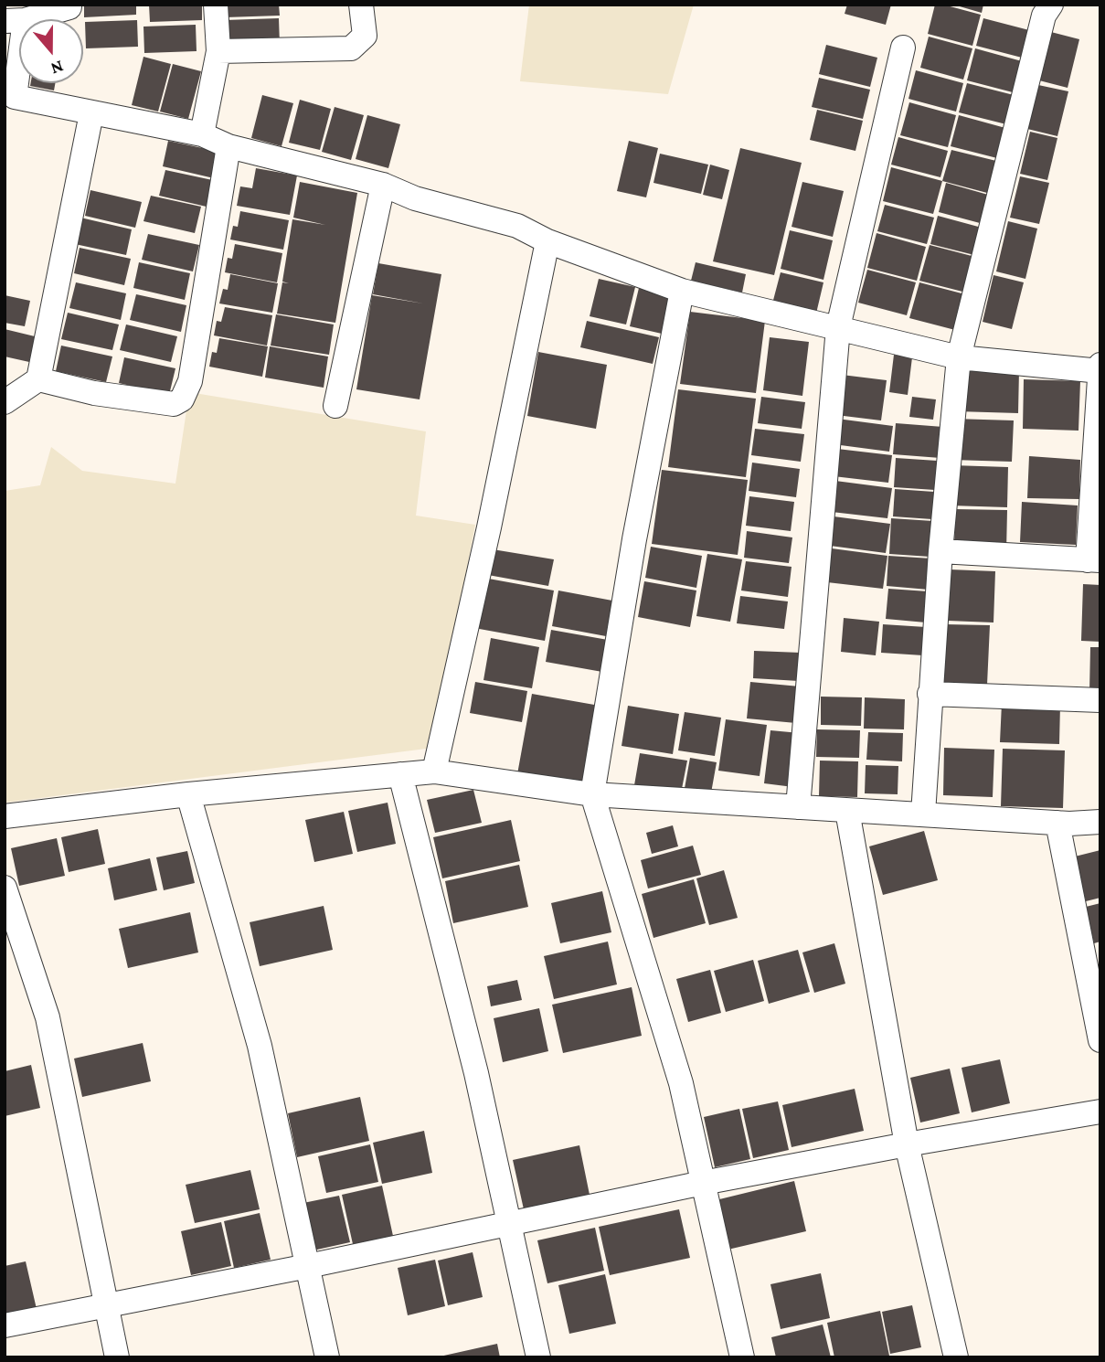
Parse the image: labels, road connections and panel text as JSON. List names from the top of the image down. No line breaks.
{"north":"bottom"}
